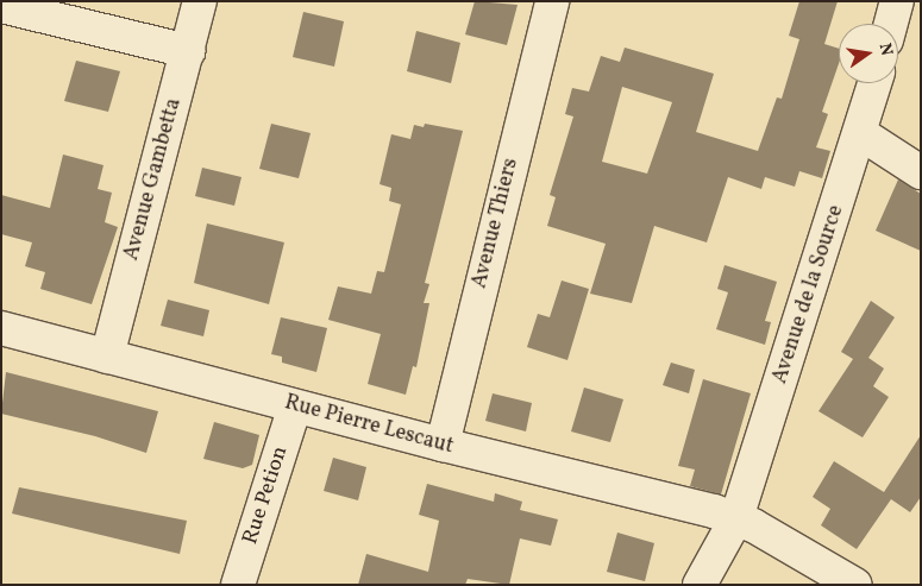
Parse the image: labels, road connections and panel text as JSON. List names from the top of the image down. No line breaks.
{"streets":{"street":["Avenue Gambetta","Avenue Thiers","Avenue de la Source","Rue Pierre Lescaut","Rue Petion"]},"crossings":[["Avenue Gambetta","Rue Pierre Lescaut"],["Avenue Thiers","Rue Pierre Lescaut"],["Avenue de la Source","Rue Pierre Lescaut"],["Rue Pierre Lescaut","Rue Petion"]],"north":"right"}
